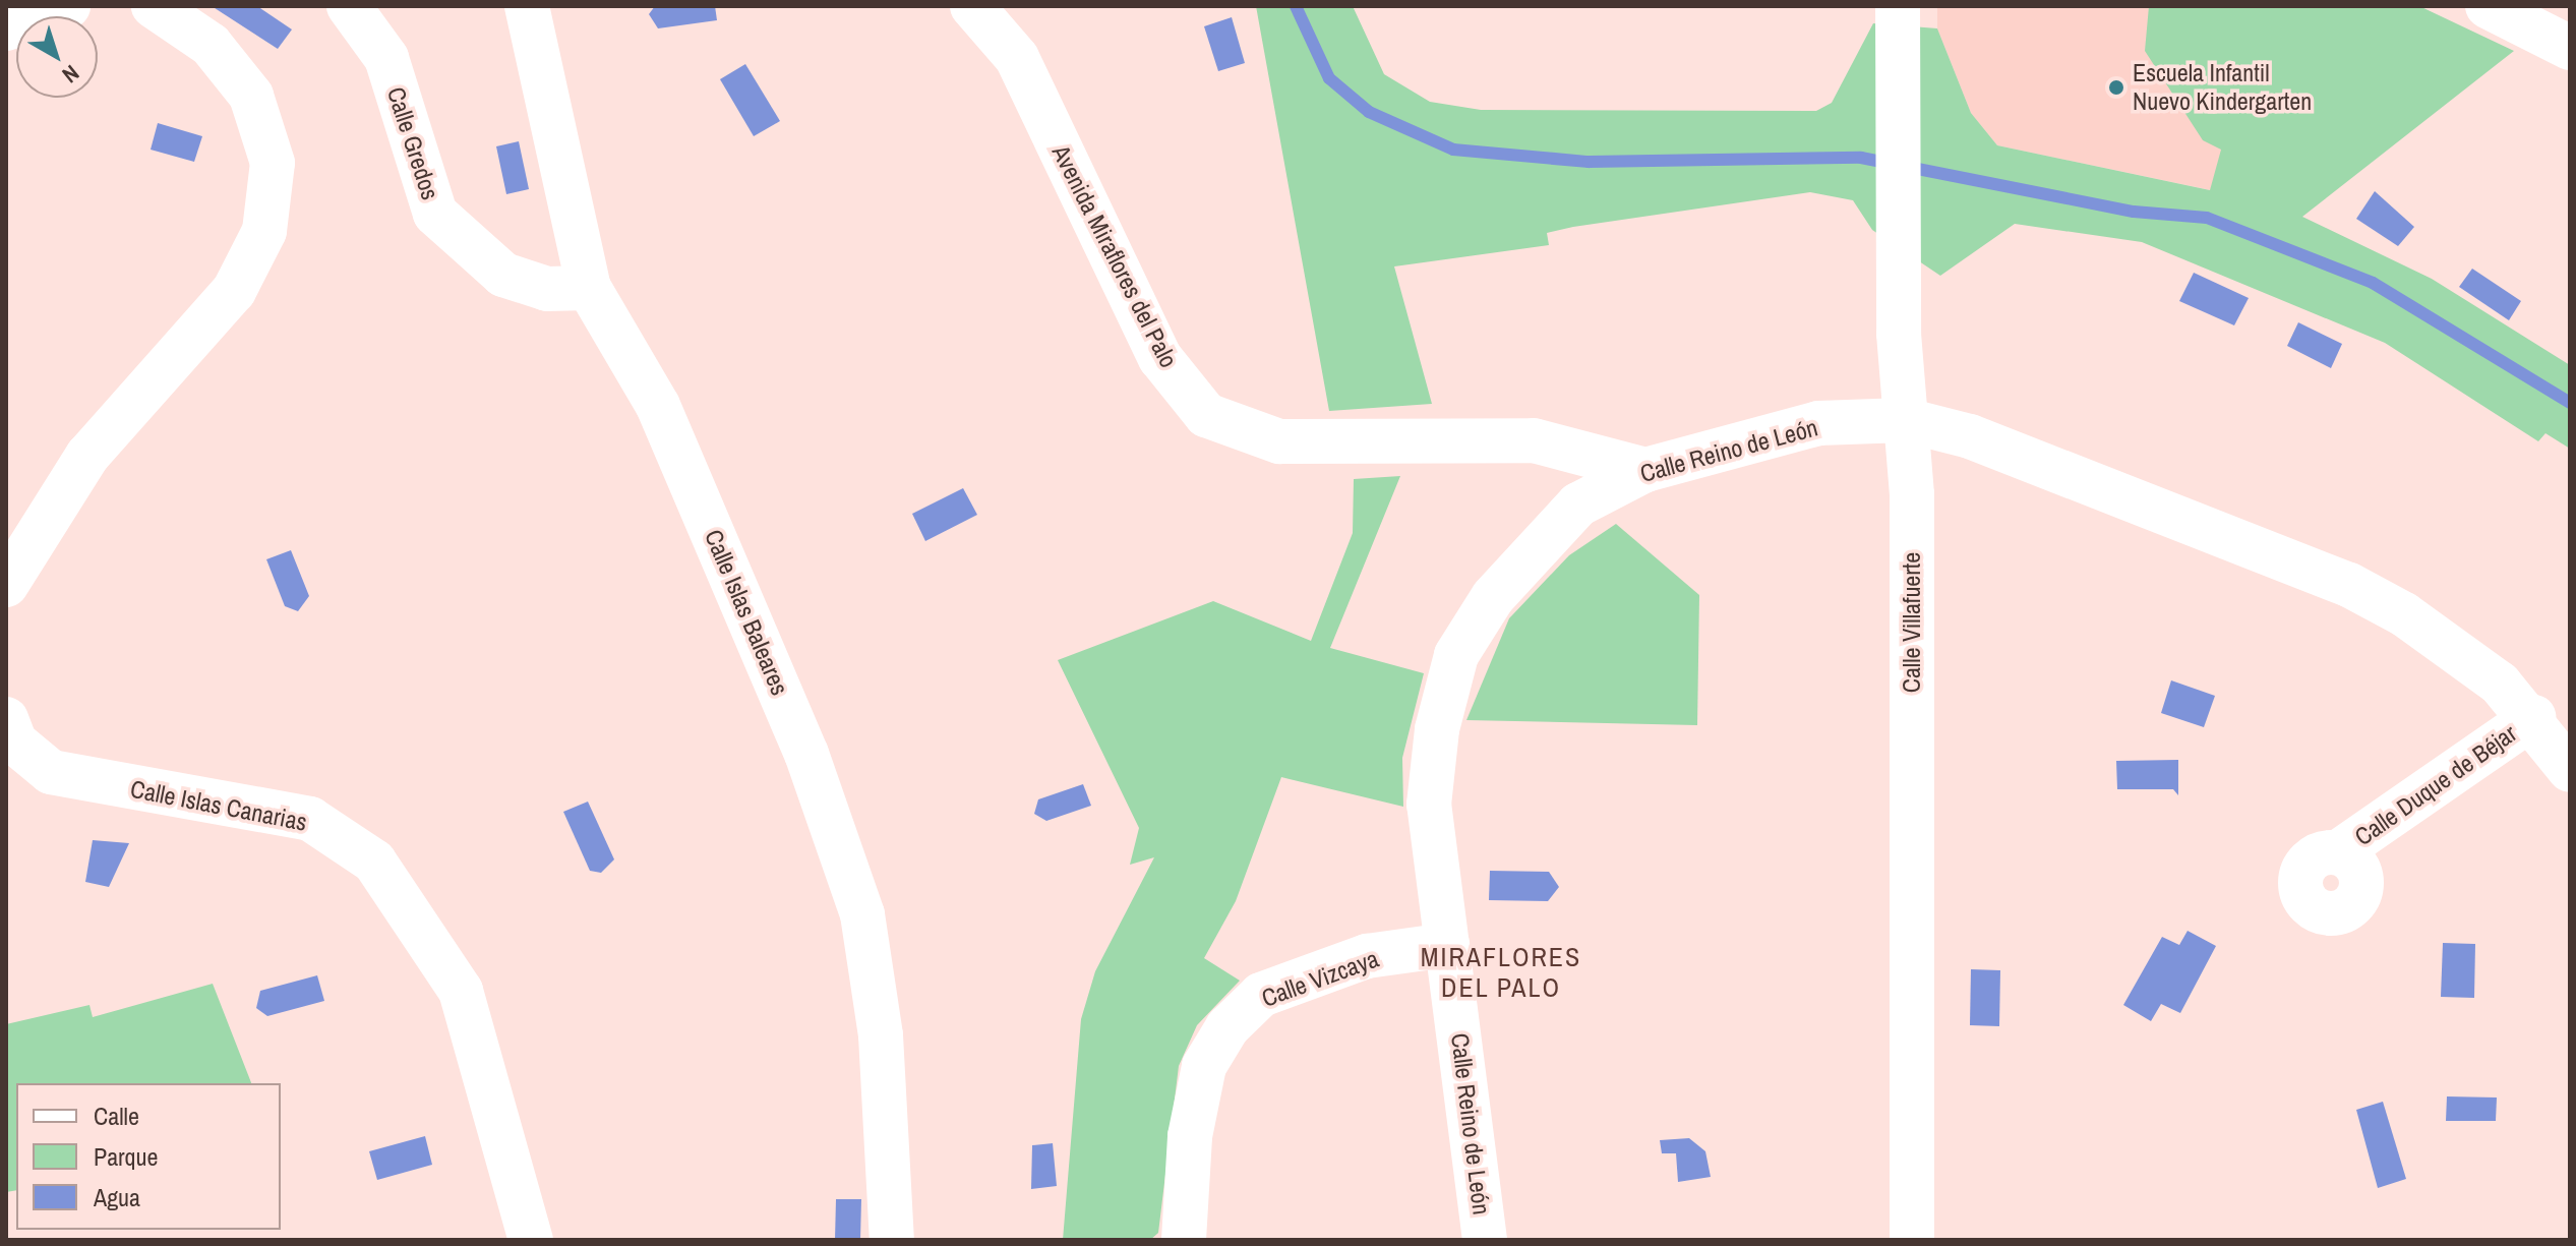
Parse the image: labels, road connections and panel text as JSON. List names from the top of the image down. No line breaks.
{"streets":{"street":["Calle Gredos","Avenida Miraflores del Palo","Calle Reino de León","Calle Islas Baleares","Calle Villafuerte","Calle Duque de Béjar","Calle Islas Canarias","Calle Vizcaya"]},"crossings":[["Calle Gredos","Calle Islas Baleares"],["Avenida Miraflores del Palo","Calle Reino de León"],["Calle Reino de León","Calle Villafuerte"],["Calle Reino de León","Calle Duque de Béjar"],["Calle Reino de León","Calle Vizcaya"]],"districts":["MIRAFLORES DEL PALO"],"places":["Escuela Infantil Nuevo Kindergarten"],"legend":["Calle","Parque","Agua"],"north":"bottom right"}
